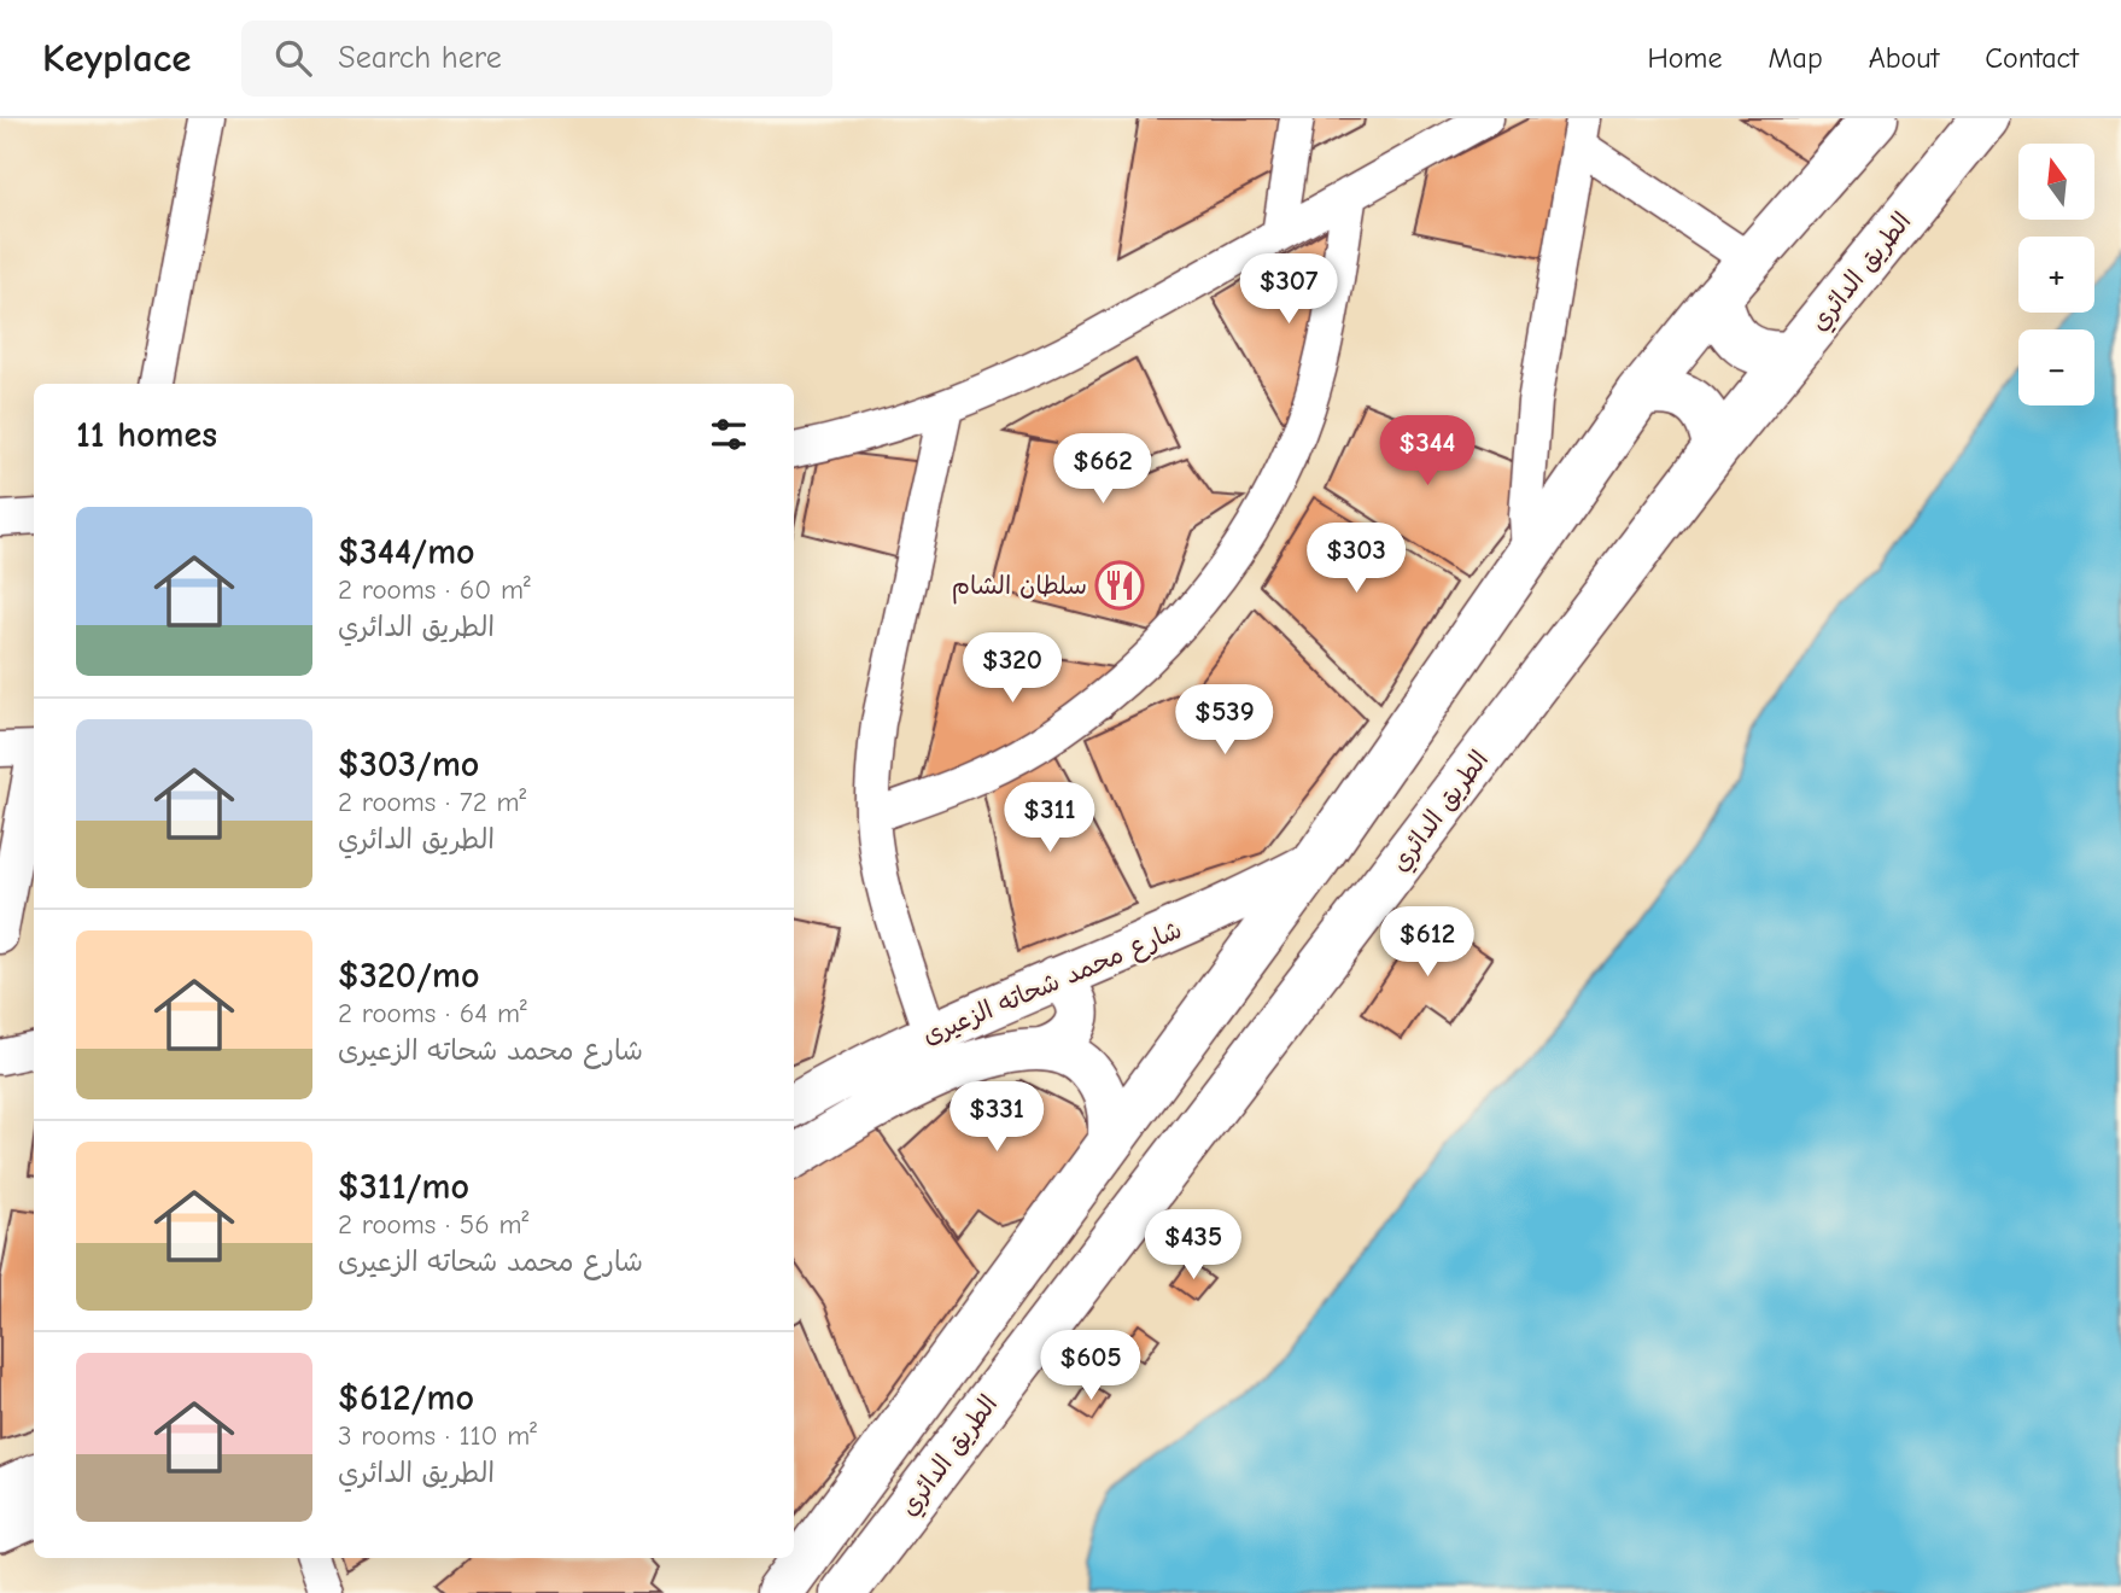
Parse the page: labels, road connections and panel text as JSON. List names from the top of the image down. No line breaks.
{"streets":{"highway":["الطريق الدائري"],"street":["شارع محمد شحاته الزعيرى"]},"places":{"restaurant":["سلطان الشام"]},"north":"top","page":{"header":"Keyplace","search":"Search here","nav":["Home","Map","About","Contact"],"map_buttons":["+","−"],"price":["$307","$344","$662","$303","$320","$539","$311","$612","$331","$435","$605"],"heading":"11 homes","list":[{"name":"$344/mo","note":"2 rooms · 60 m² · الطريق الدائري"},{"name":"$303/mo","note":"2 rooms · 72 m² · الطريق الدائري"},{"name":"$320/mo","note":"2 rooms · 64 m² · شارع محمد شحاته الزعيرى"},{"name":"$311/mo","note":"2 rooms · 56 m² · شارع محمد شحاته الزعيرى"},{"name":"$612/mo","note":"3 rooms · 110 m² · الطريق الدائري"}]}}
